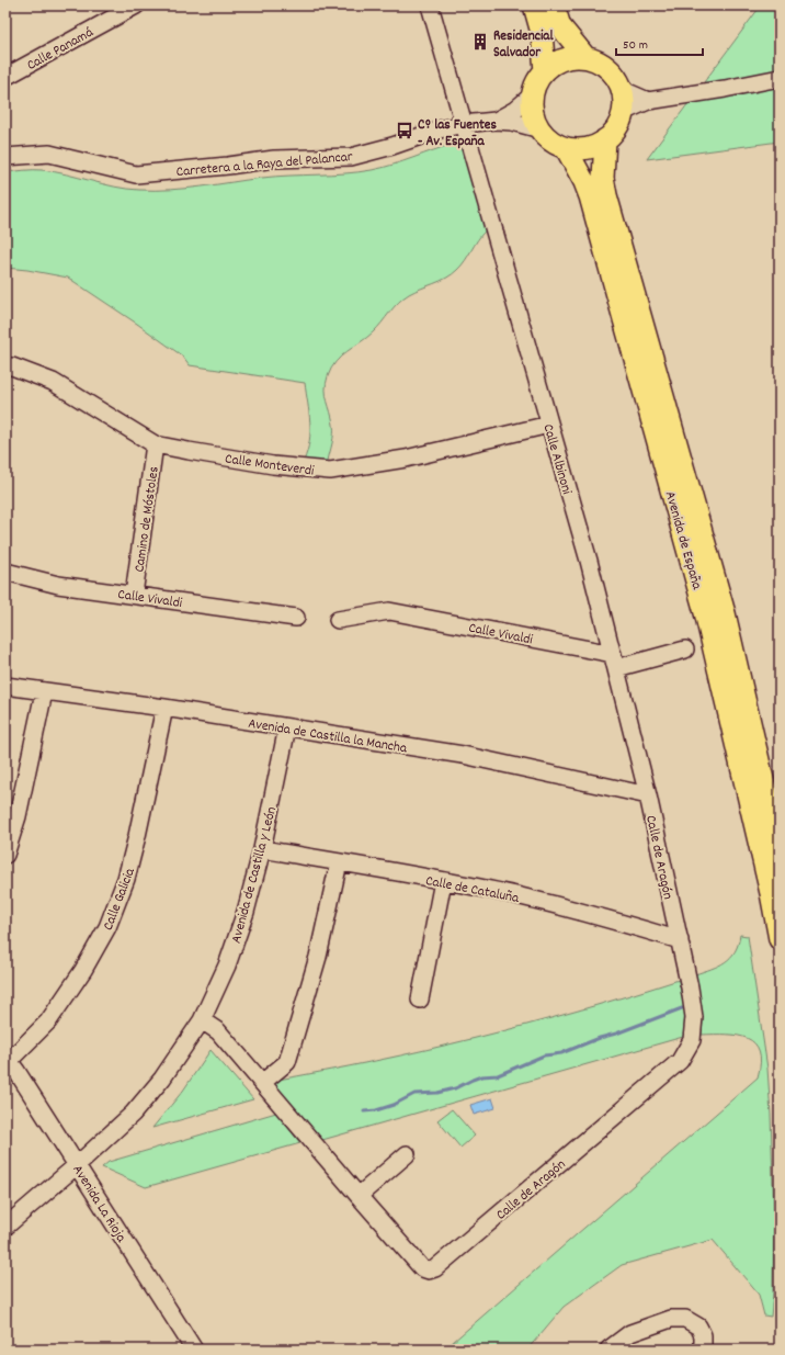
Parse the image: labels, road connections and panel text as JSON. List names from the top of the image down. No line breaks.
{"streets":{"main road":["Avenida de España"],"street":["Calle Panamá","Carretera a la Raya del Palancar","Calle Albinoni","Calle Monteverdi","Camino de Móstoles","Calle Vivaldi","Avenida de Castilla la Mancha","Calle de Aragón","Avenida de Castilla y León","Calle de Cataluña","Calle Galicia","Avenida La Rioja"]},"crossings":[["Carretera a la Raya del Palancar","Calle Albinoni"],["Carretera a la Raya del Palancar","Avenida de España"],["Calle Albinoni","Calle Monteverdi"],["Calle Albinoni","Calle Vivaldi"],["Calle Albinoni","Avenida de Castilla la Mancha"],["Calle Albinoni","Calle de Aragón"],["Calle Monteverdi","Camino de Móstoles"],["Camino de Móstoles","Calle Vivaldi"],["Avenida de Castilla la Mancha","Calle de Aragón"],["Avenida de Castilla la Mancha","Avenida de Castilla y León"],["Avenida de Castilla la Mancha","Calle Galicia"],["Calle de Aragón","Avenida de Castilla y León"],["Calle de Aragón","Calle de Cataluña"],["Avenida de Castilla y León","Calle de Cataluña"],["Avenida de Castilla y León","Avenida La Rioja"],["Calle Galicia","Avenida La Rioja"]],"places":{"building":["Residencial Salvador"],"bus stop":["Cº las Fuentes - Av. España"]},"scale_bar":"50 m"}
